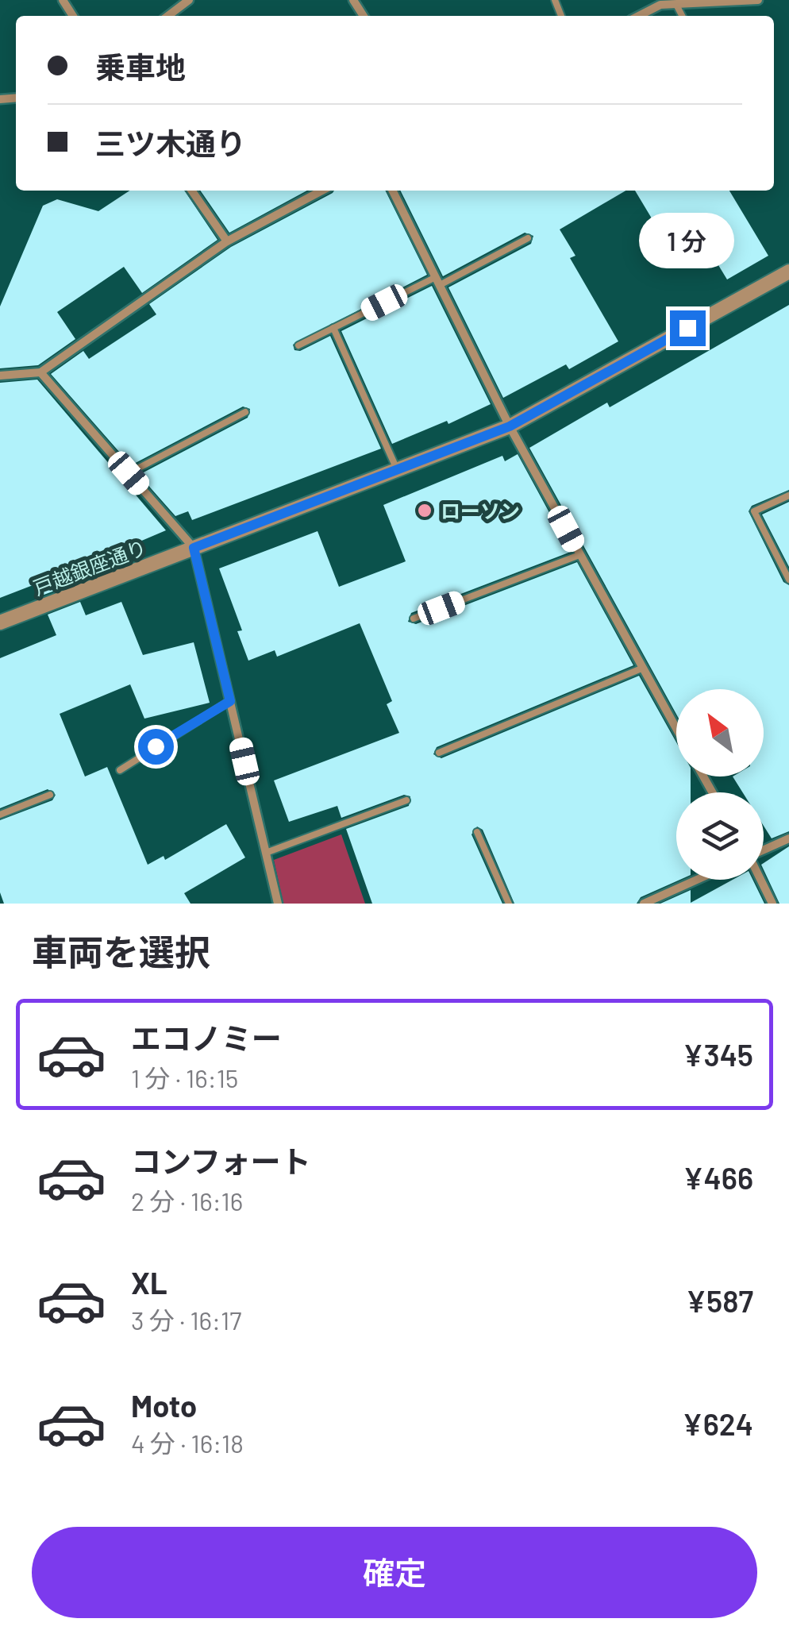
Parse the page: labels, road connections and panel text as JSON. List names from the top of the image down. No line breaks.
{"streets":{"street":["戸越銀座通り"]},"places":["ローソン"],"north":"top left","page":{"banner":["乗車地","三ツ木通り"],"bubble":"1 分","heading":"車両を選択","list":[{"name":"エコノミー","note":"1 分 · 16:15","value":"¥345"},{"name":"コンフォート","note":"2 分 · 16:16","value":"¥466"},{"name":"XL","note":"3 分 · 16:17","value":"¥587"},{"name":"Moto","note":"4 分 · 16:18","value":"¥624"}],"buttons":"確定"}}
